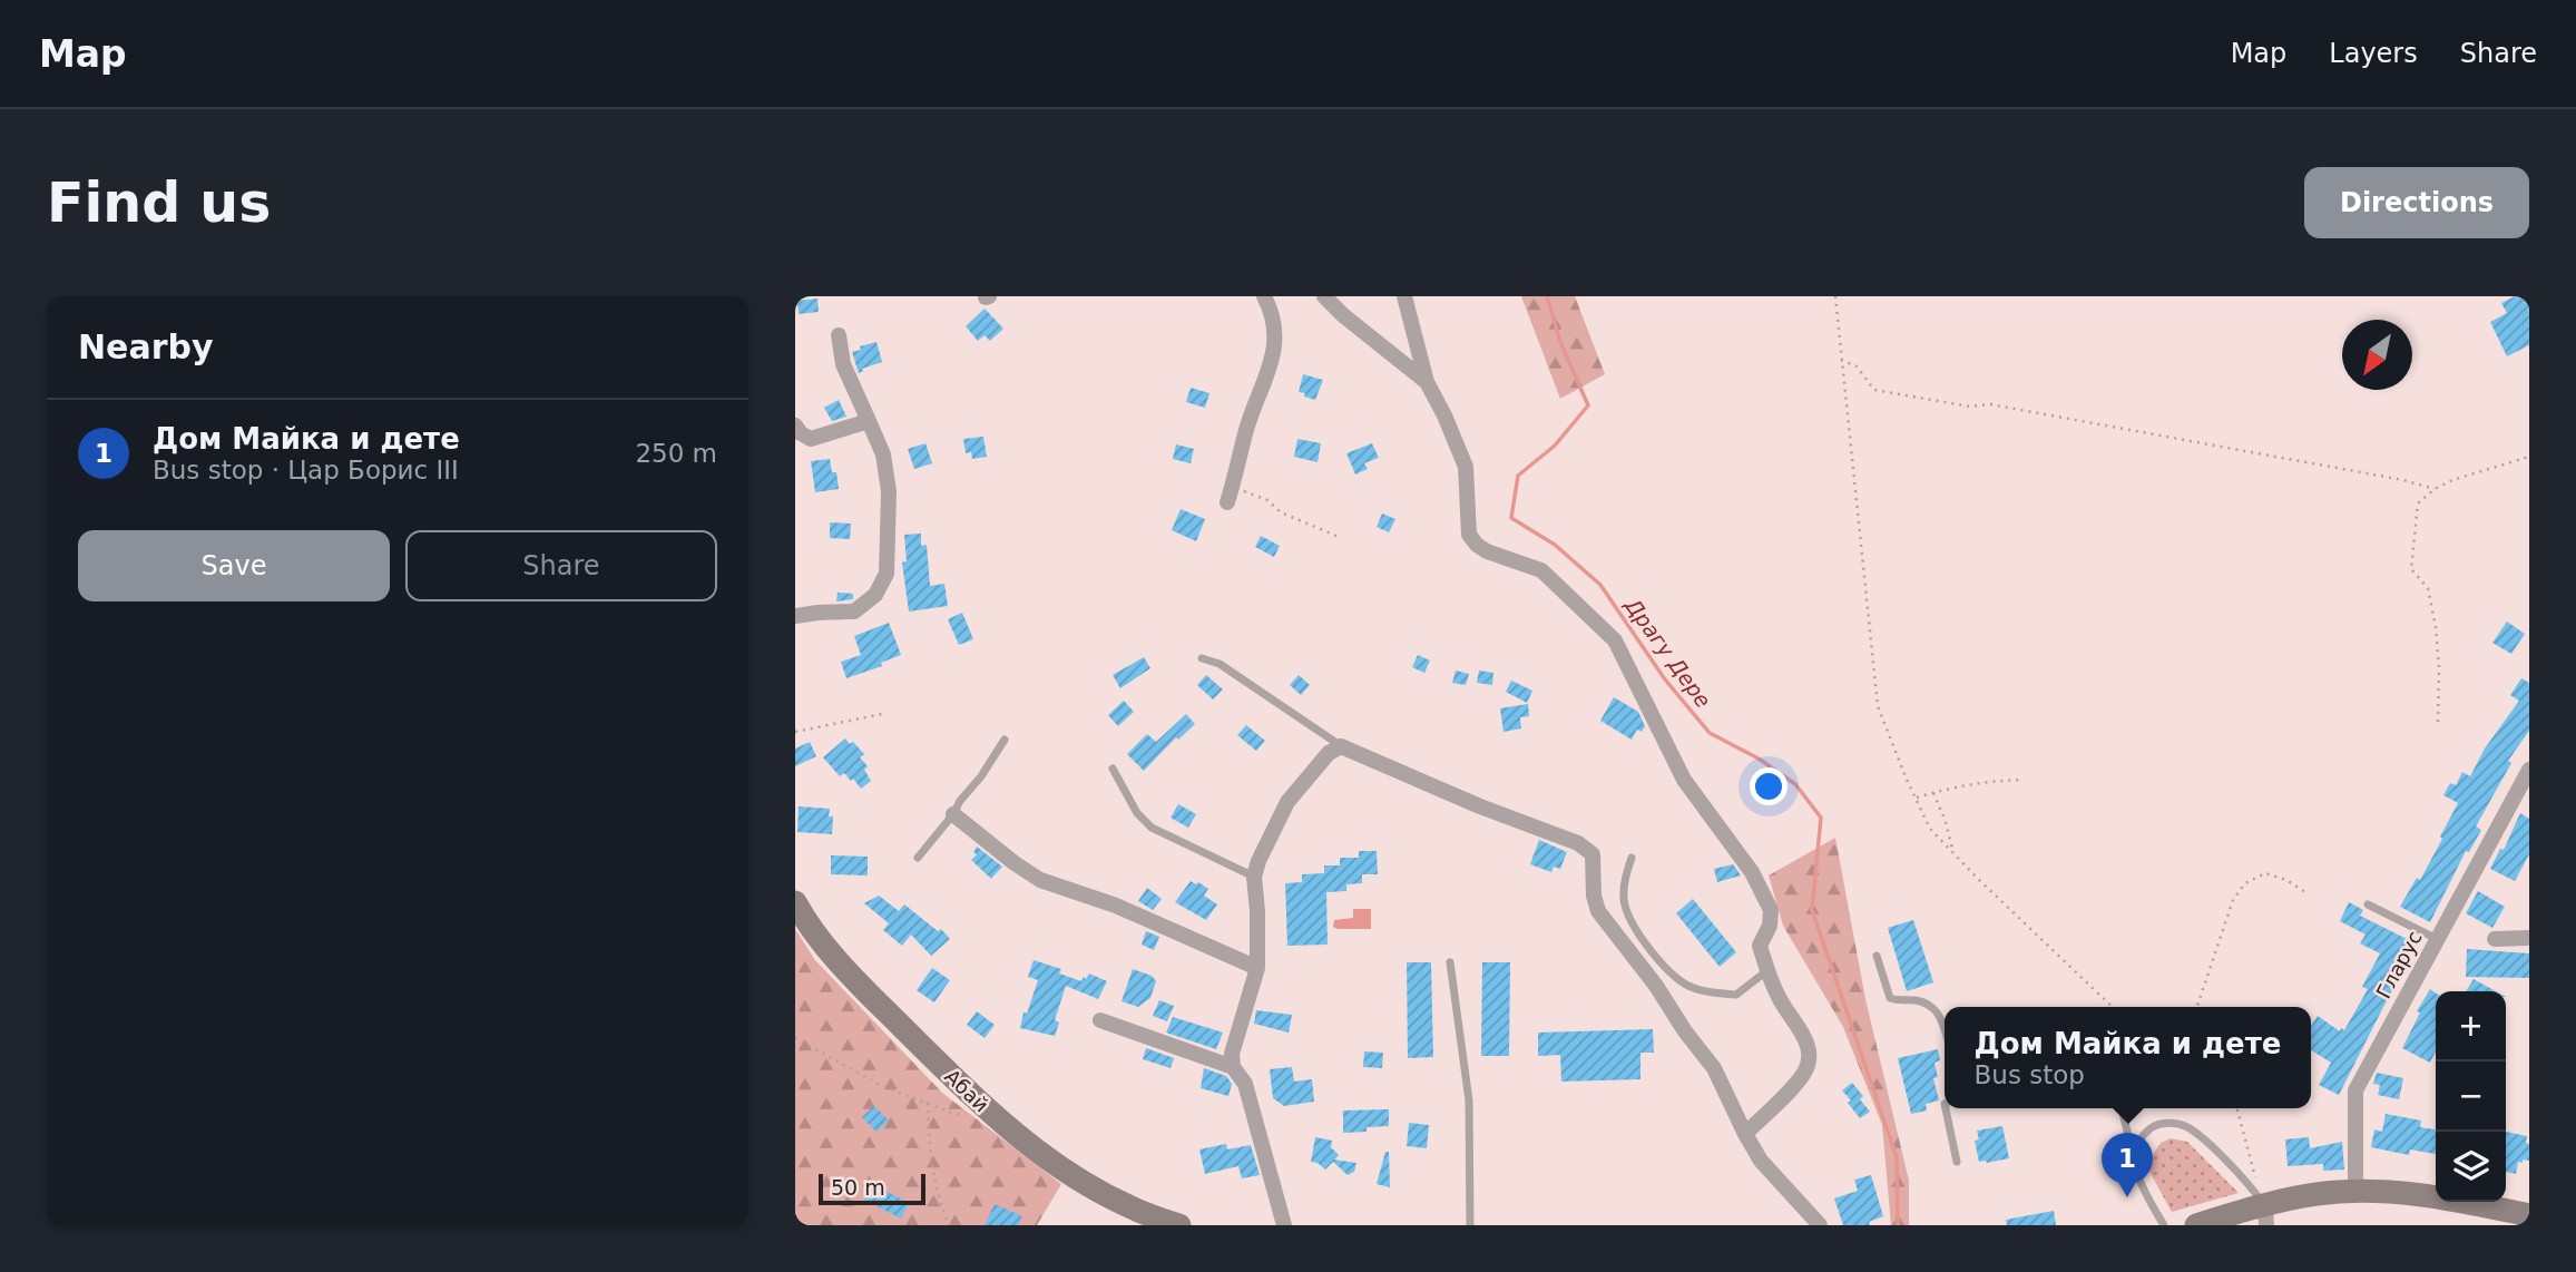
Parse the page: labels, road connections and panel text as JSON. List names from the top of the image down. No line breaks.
{"streets":{"street":["Гларус","Абай"]},"water":["Драгу Дере"],"scale_bar":"50 m","north":"bottom left","page":{"header":"Map","nav":["Map","Layers","Share"],"buttons":["Directions",["Save","Share"]],"title":"Find us","heading":"Nearby","list":[{"mark":"1","name":"Дом Майка и дете","note":"Bus stop · Цар Борис III","value":"250 m"}],"map_buttons":["+","−"],"popup":["Дом Майка и дете","Bus stop"],"pins":"1","scale":"50 m"}}
